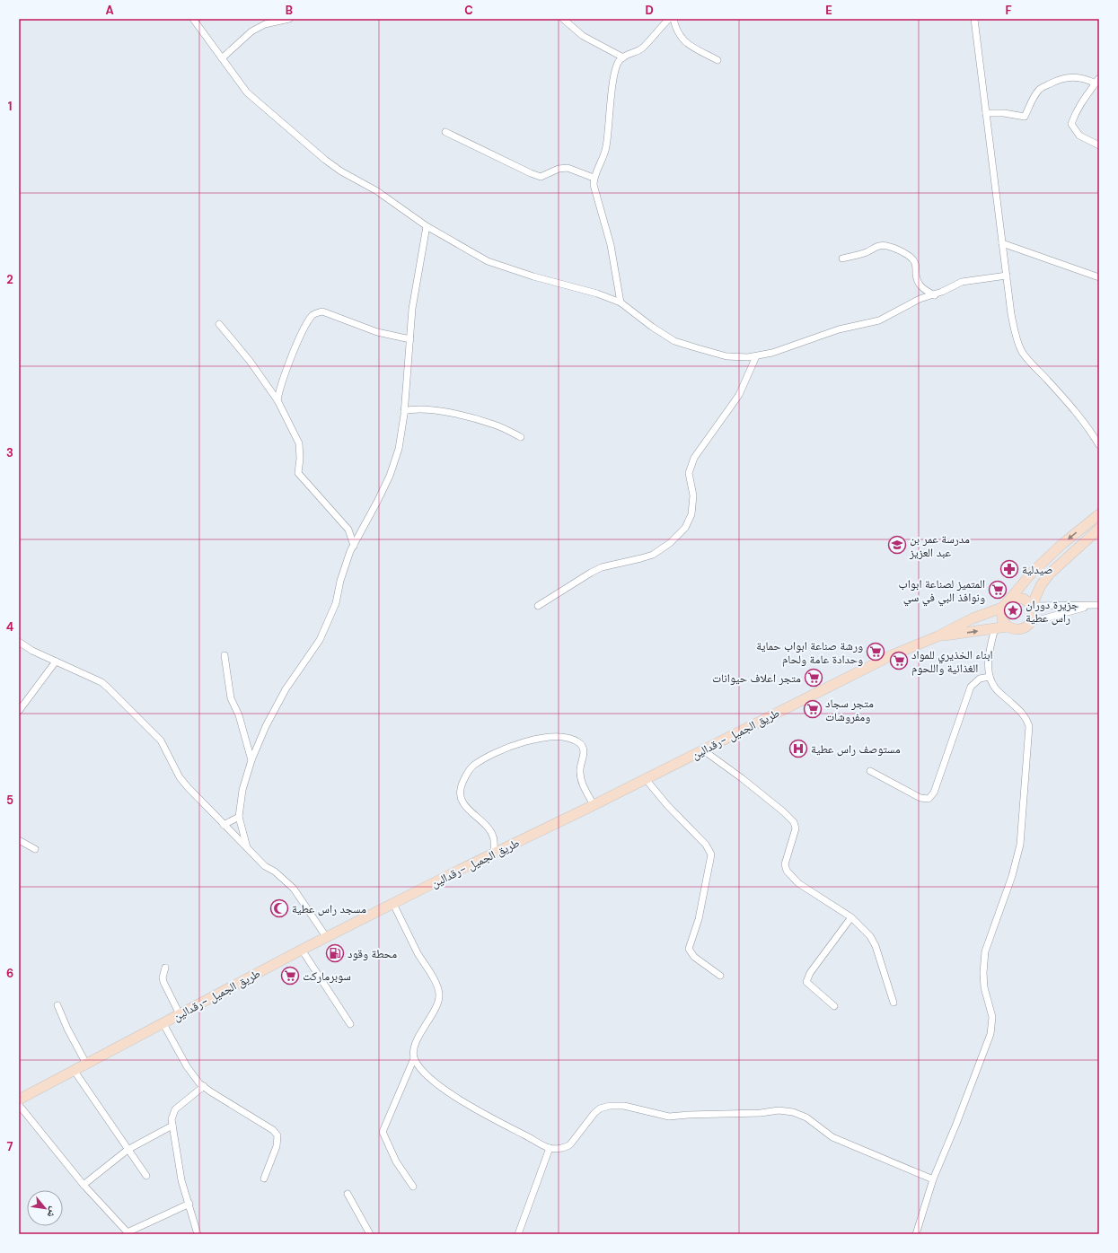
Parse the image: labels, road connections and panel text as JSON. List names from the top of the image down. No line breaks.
{"streets":{"main road":["طريق الجميل -رقدالين"]},"places":{"school or university":["مدرسة عمر بن عبد العزيز"],"pharmacy":["صيدلية"],"supermarket":["المتميز لصناعة ابواب ونوافذ البي في سي","ورشة صناعة ابواب حماية وحدادة عامة ولحام","ابناء الخذيري للمواد الغذائية واللحوم","متجر اعلاف حيوانات","متجر سجاد ومفروشات","سوبرماركت"],"place":["جزيرة دوران راس عطية"],"hospital":["مستوصف راس عطية"],"mosque":["مسجد راس عطية"],"fuel station":["محطة وقود"]},"north":"bottom right","grid":{"columns":["A","B","C","D","E","F"],"rows":["1","2","3","4","5","6","7"]}}
